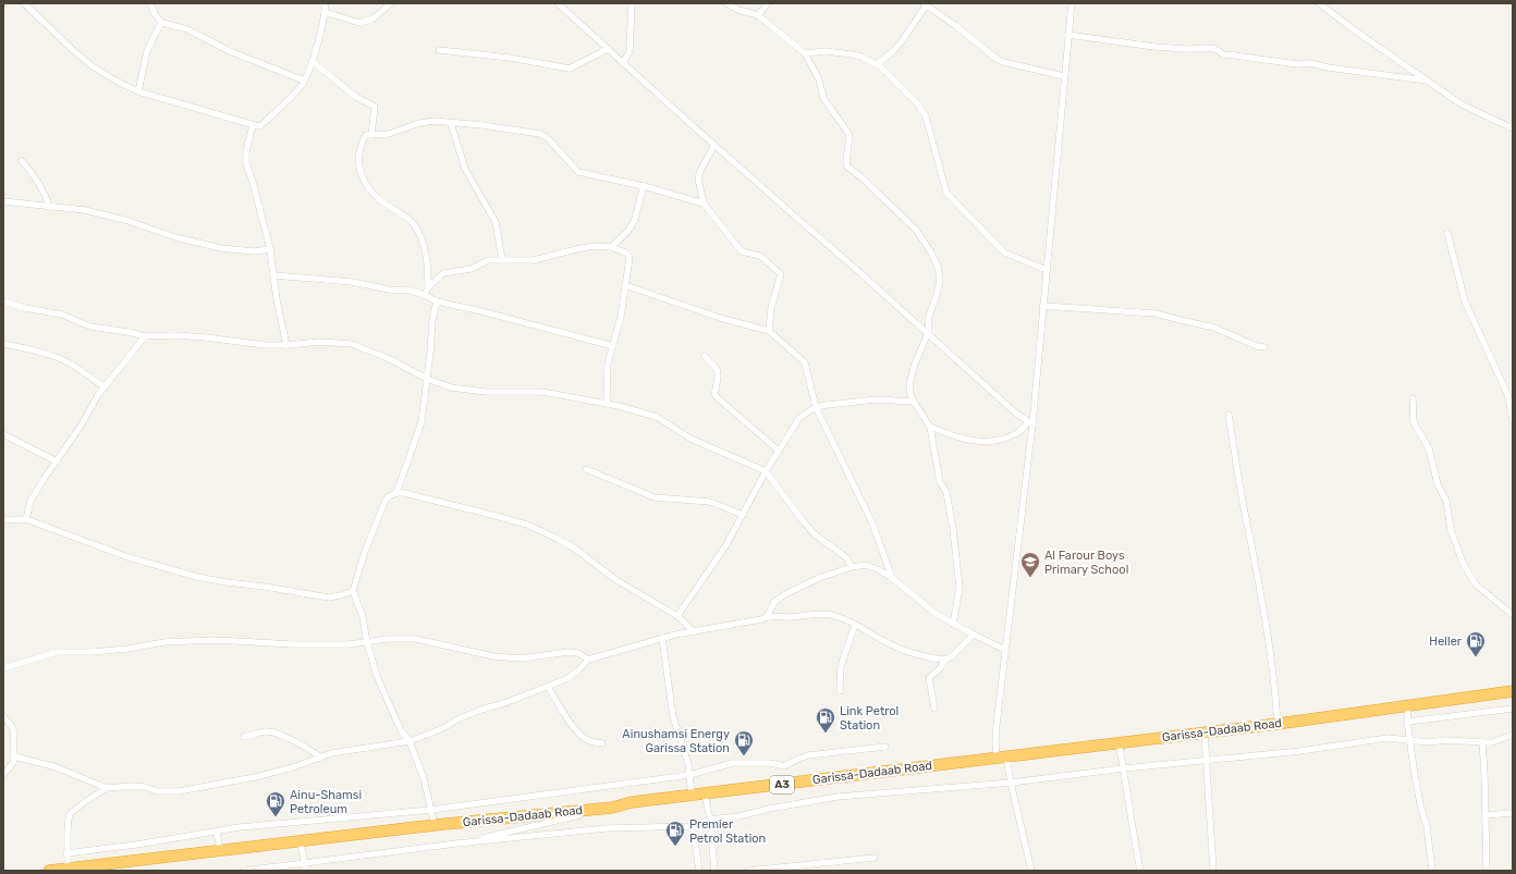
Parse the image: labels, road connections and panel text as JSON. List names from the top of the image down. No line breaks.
{"streets":{"highway":["Garissa-Dadaab Road","A3"]},"places":{"school or university":["Al Farour Boys Primary School"],"fuel station":["Heller","Link Petrol Station","Ainushamsi Energy Garissa Station","Ainu-Shamsi Petroleum","Premier Petrol Station"]}}
